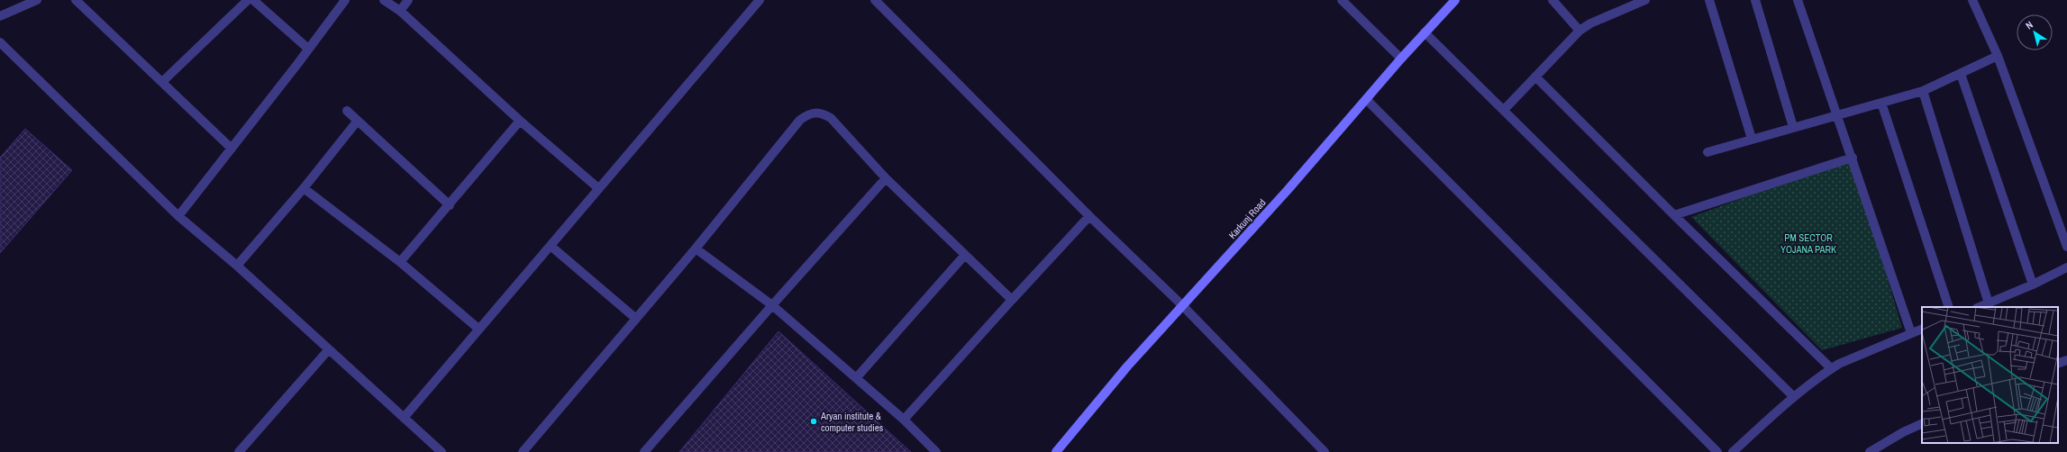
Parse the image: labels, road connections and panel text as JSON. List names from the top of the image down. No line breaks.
{"streets":{"street":["Karkunj Road"]},"parks":["PM SECTOR YOJANA PARK"],"places":["Aryan institute & computer studies"],"north":"top left"}
